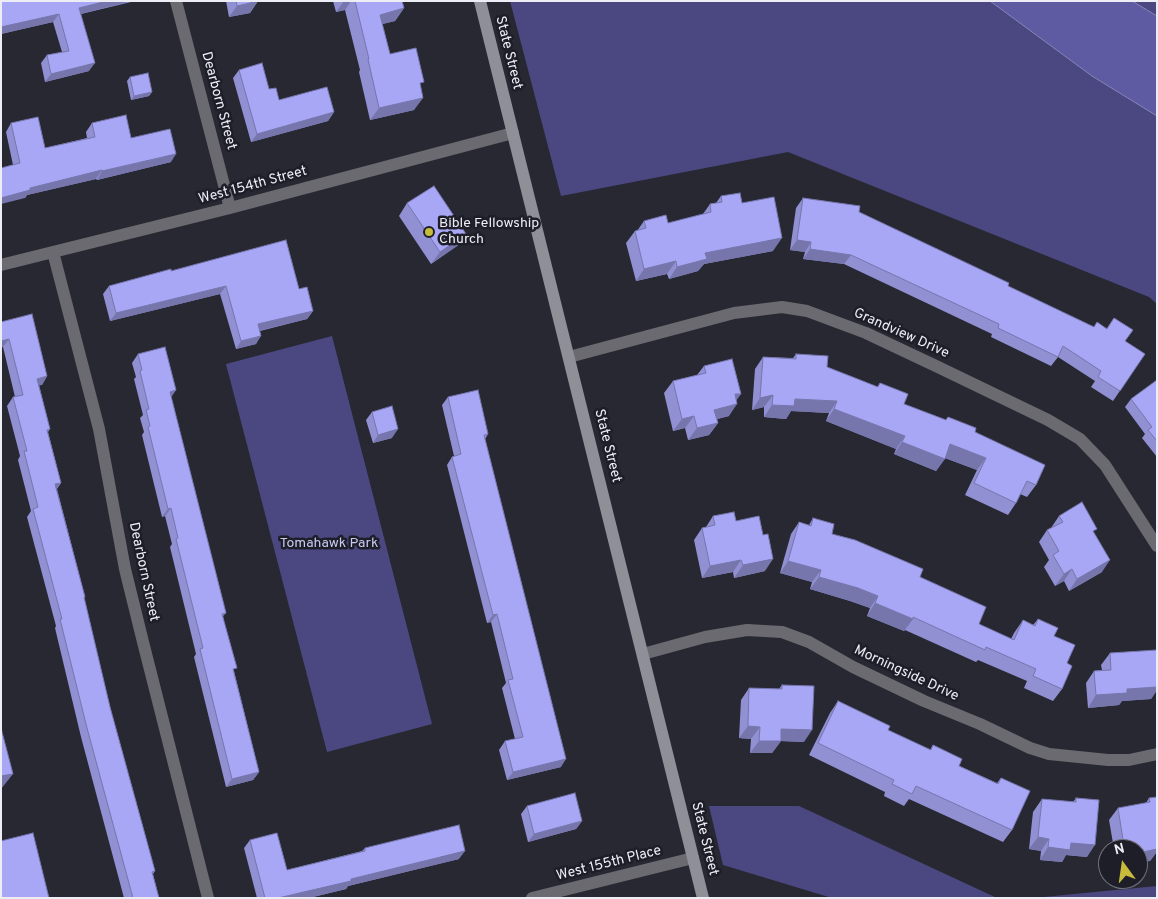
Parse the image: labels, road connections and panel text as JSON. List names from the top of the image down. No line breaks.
{"streets":{"main road":["State Street"],"street":["Dearborn Street","West 154th Street","Grandview Drive","Morningside Drive","West 155th Place"]},"crossings":[["State Street","West 154th Street"],["State Street","Grandview Drive"],["State Street","Morningside Drive"],["State Street","West 155th Place"],["Dearborn Street","West 154th Street"]],"parks":["Tomahawk Park"],"places":["Bible Fellowship Church"],"north":"top"}
